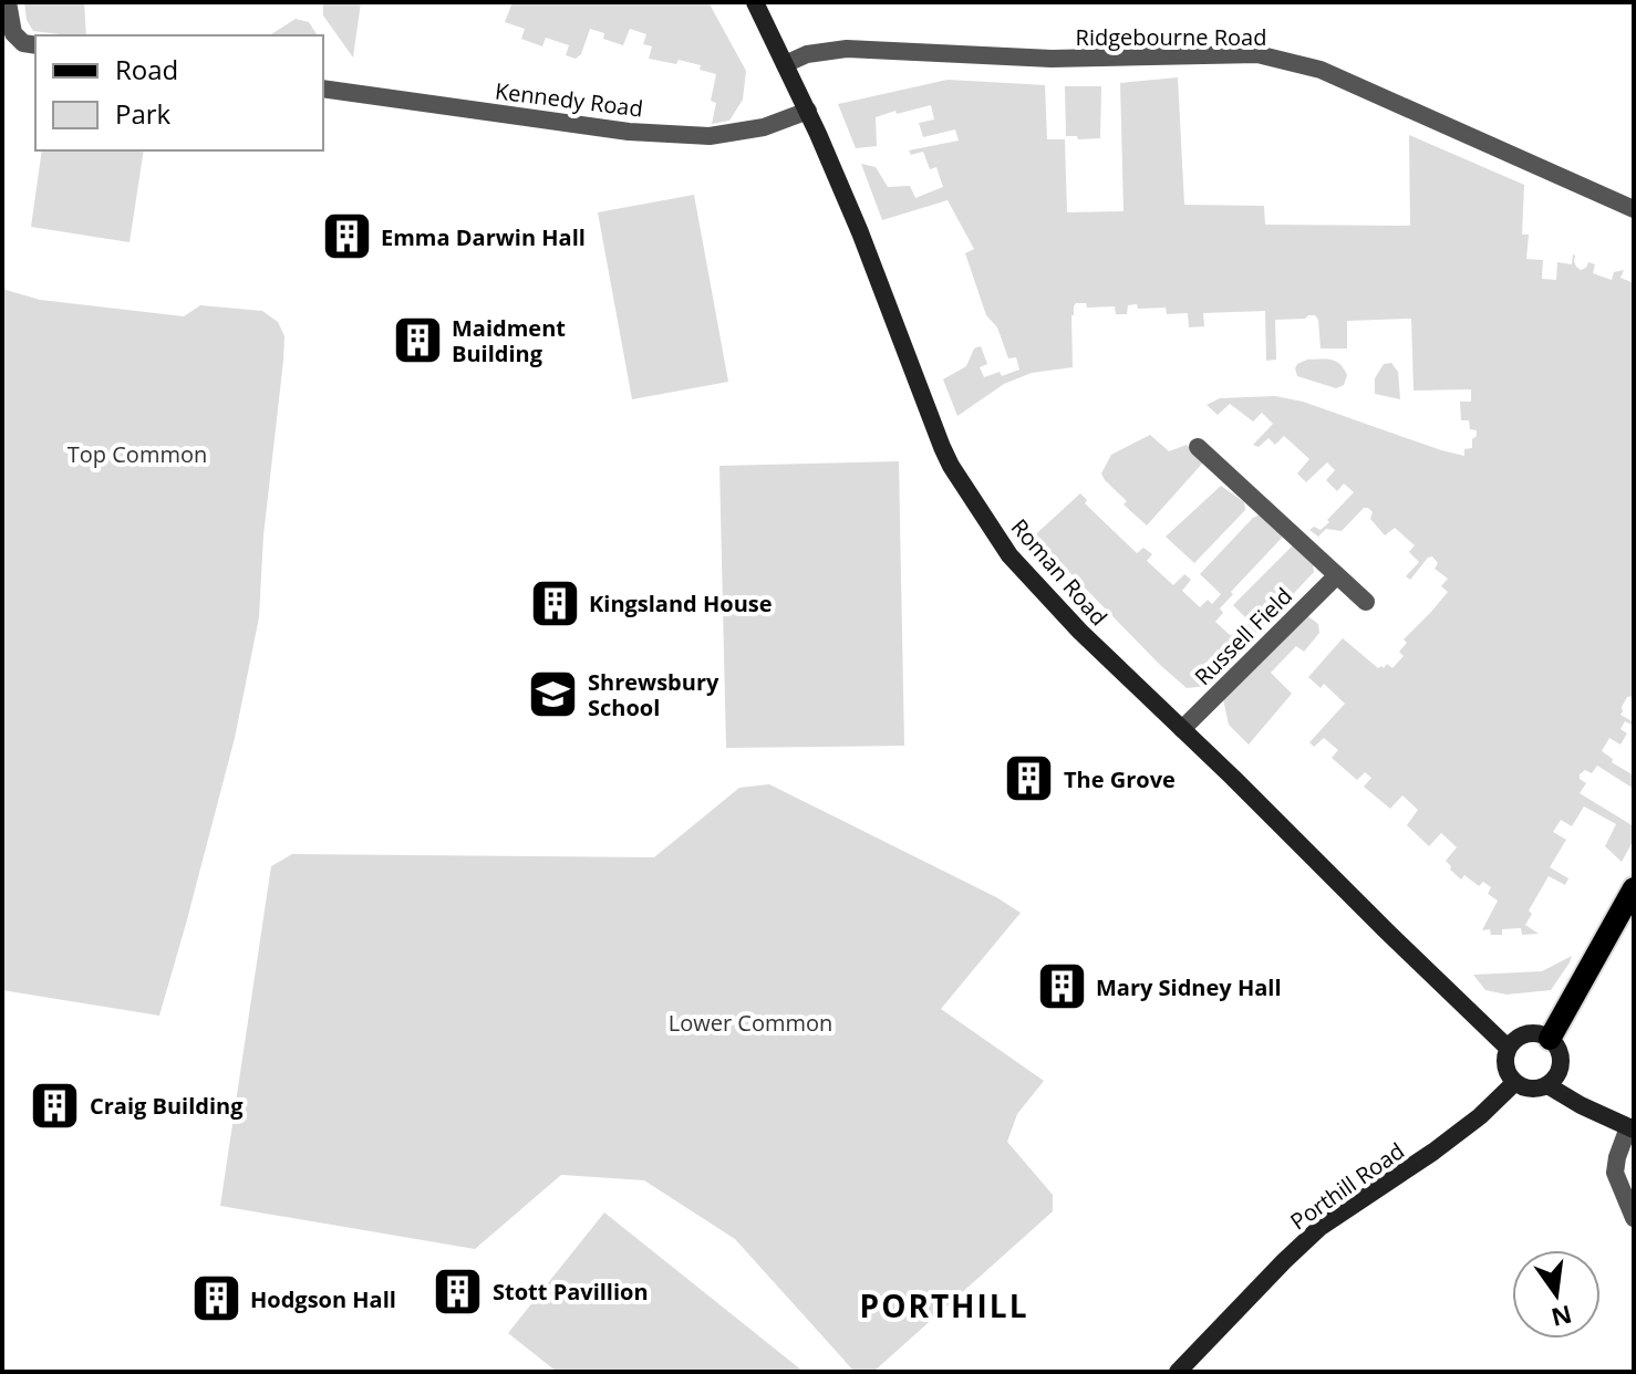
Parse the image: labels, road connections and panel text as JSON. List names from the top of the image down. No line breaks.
{"streets":{"main road":["Roman Road","Porthill Road"],"street":["Ridgebourne Road","Kennedy Road","Russell Field"]},"crossings":[["Ridgebourne Road","Roman Road"],["Kennedy Road","Roman Road"],["Roman Road","Russell Field"],["Roman Road","Porthill Road"]],"districts":["PORTHILL"],"parks":["Top Common","Lower Common"],"places":{"building":["Emma Darwin Hall","Maidment Building","Kingsland House","The Grove","Mary Sidney Hall","Craig Building","Stott Pavillion","Hodgson Hall"],"school or university":["Shrewsbury School"]},"legend":["Road","Park"],"north":"bottom"}
